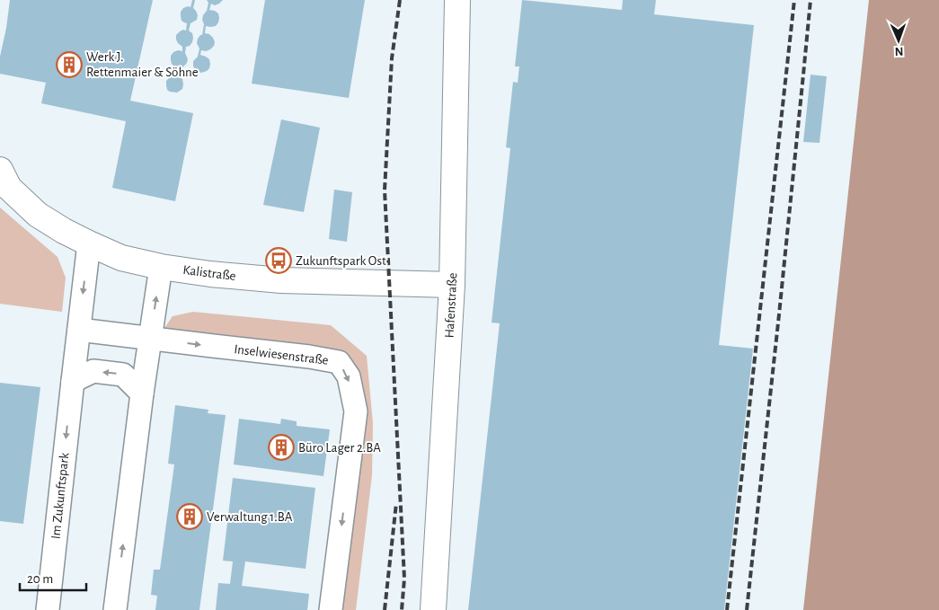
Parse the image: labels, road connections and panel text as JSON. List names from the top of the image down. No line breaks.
{"streets":{"main road":["Kalistraße","Hafenstraße"],"street":["Inselwiesenstraße","Im Zukunftspark"]},"crossings":[["Kalistraße","Hafenstraße"],["Kalistraße","Im Zukunftspark"],["Inselwiesenstraße","Im Zukunftspark"]],"places":{"building":["Werk J. Rettenmaier & Söhne","Büro Lager 2.BA","Verwaltung 1.BA"],"bus stop":["Zukunftspark Ost"]},"scale_bar":"20 m","north":"bottom"}
